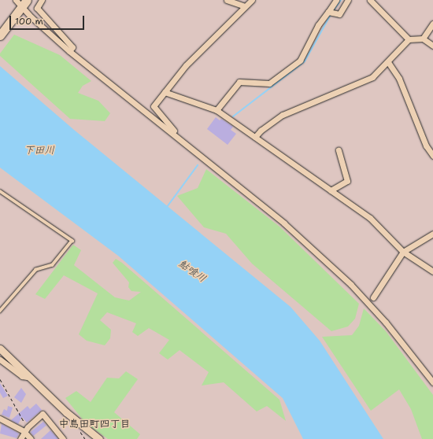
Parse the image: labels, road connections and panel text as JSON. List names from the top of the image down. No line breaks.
{"districts":["中島田町四丁目"],"water":["下田川","鮎喰川"],"scale_bar":"100 m"}
